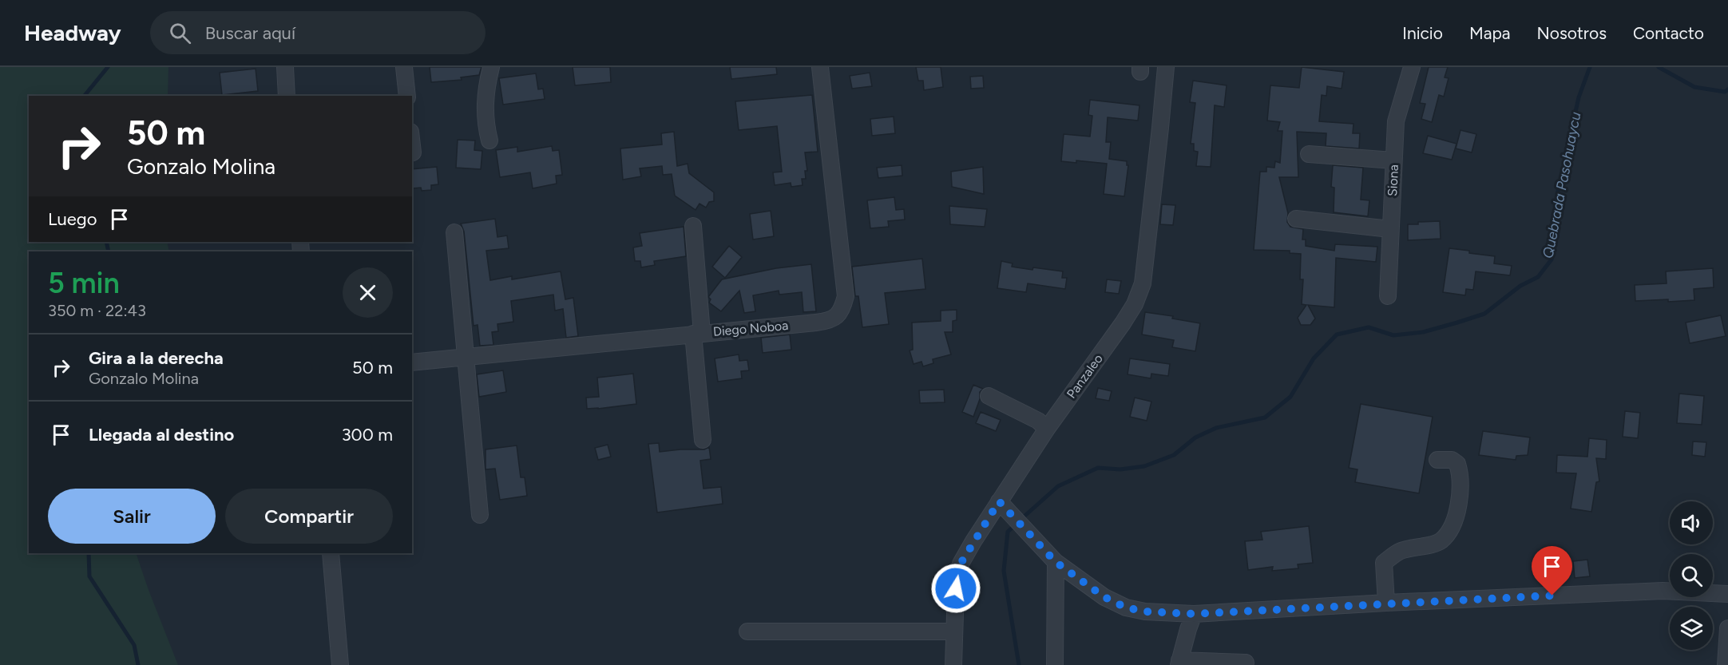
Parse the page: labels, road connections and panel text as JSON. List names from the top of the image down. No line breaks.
{"streets":{"street":["Siona","Diego Noboa","Panzaleo"]},"water":["Quebrada Pasohuaycu"],"page":{"header":"Headway","search":"Buscar aquí","nav":["Inicio","Mapa","Nosotros","Contacto"],"turn":["50 m","Gonzalo Molina"],"then":"Luego","heading":["5 min","350 m · 22:43"],"list":[{"name":"Gira a la derecha","note":"Gonzalo Molina","value":"50 m"},{"name":"Llegada al destino","value":"300 m"}],"buttons":["Salir","Compartir"]}}
